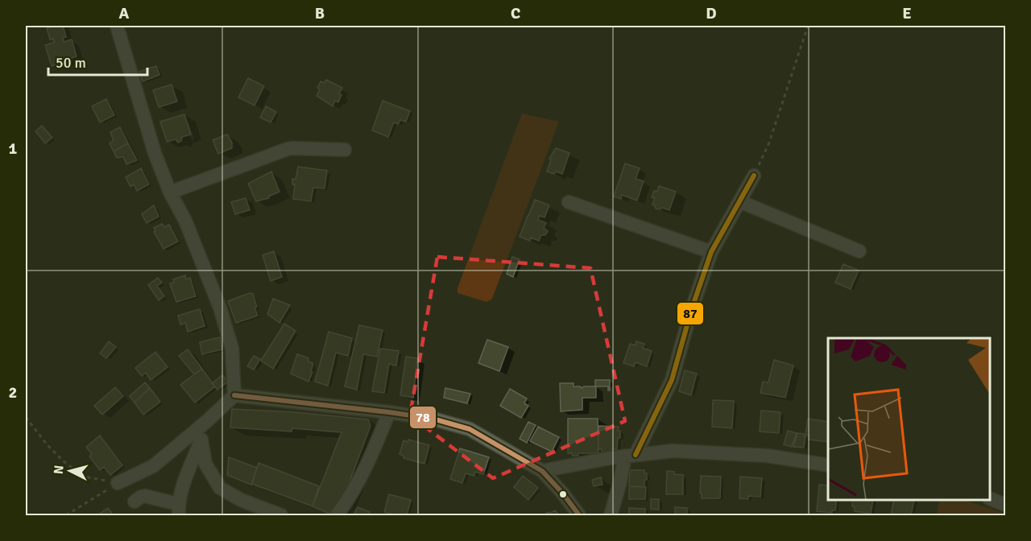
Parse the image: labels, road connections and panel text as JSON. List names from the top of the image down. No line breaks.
{"lines":["transit line 87","transit line 78"],"scale_bar":"50 m","north":"left","grid":{"columns":["A","B","C","D","E"],"rows":["1","2"]}}
